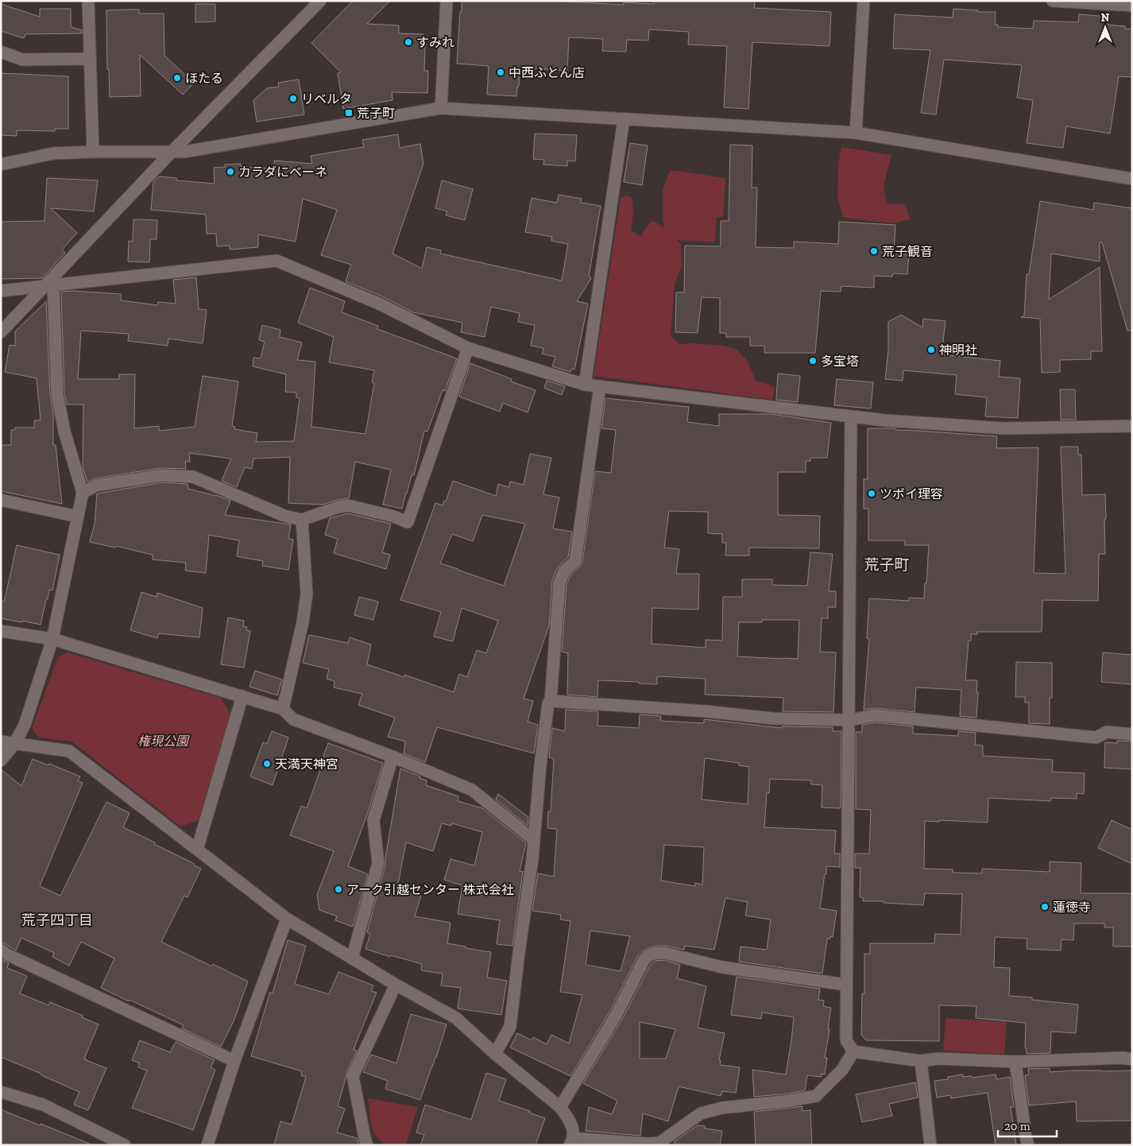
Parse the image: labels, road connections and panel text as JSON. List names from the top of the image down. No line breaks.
{"districts":["荒子町","荒子四丁目"],"parks":["権現公園"],"places":{"other":["すみれ","中西ふとん店","ほたる","リベルタ","カラダにベーネ","荒子観音","神明社","多宝塔","ツボイ理容","天満天神宮","アーク引越センター 株式会社","蓮徳寺"],"transit":["荒子町"]},"scale_bar":"20 m","north":"top"}
